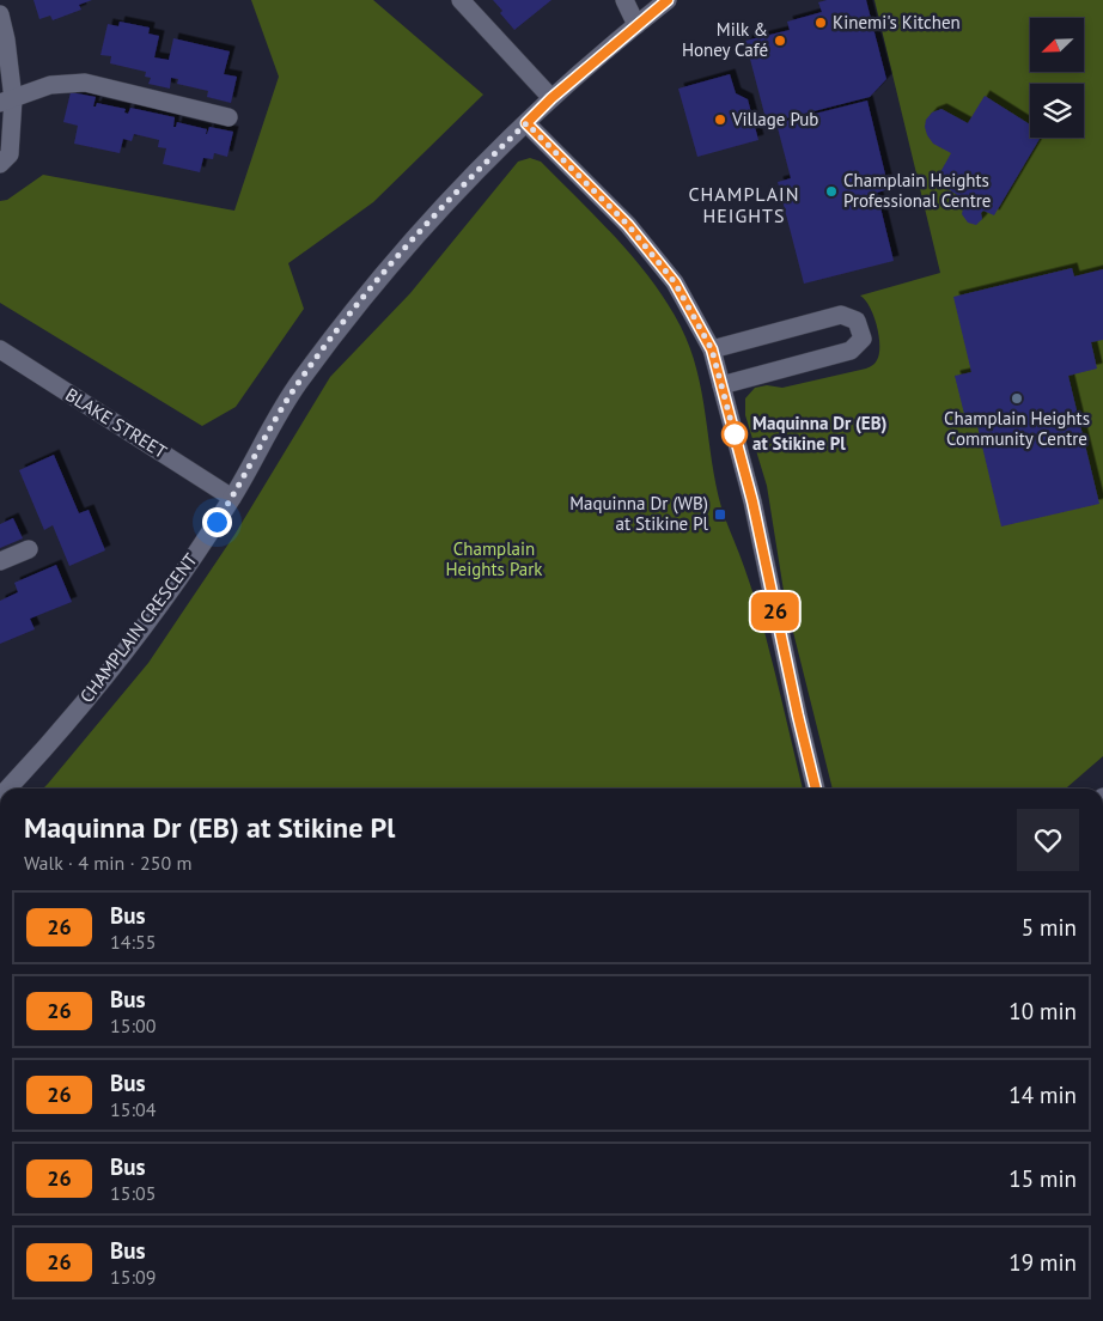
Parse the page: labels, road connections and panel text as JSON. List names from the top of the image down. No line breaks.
{"streets":{"street":["BLAKE STREET","CHAMPLAIN CRESCENT"]},"crossings":[["BLAKE STREET","CHAMPLAIN CRESCENT"]],"districts":["CHAMPLAIN HEIGHTS"],"parks":["Champlain Heights Park"],"places":{"other":["Kinemi's Kitchen","Milk & Honey Café","Village Pub","Champlain Heights Professional Centre","Champlain Heights Community Centre","Maquinna Dr (EB) at Stikine Pl"],"transit":["Maquinna Dr (WB) at Stikine Pl"]},"lines":["bus line 26"],"north":"bottom left","page":{"on_map":"26","heading":["Maquinna Dr (EB) at Stikine Pl","Walk · 4 min · 250 m"],"list":[{"mark":"26","name":"Bus","note":"14:55","value":"5 min"},{"mark":"26","name":"Bus","note":"15:00","value":"10 min"},{"mark":"26","name":"Bus","note":"15:04","value":"14 min"},{"mark":"26","name":"Bus","note":"15:05","value":"15 min"},{"mark":"26","name":"Bus","note":"15:09","value":"19 min"}]}}
